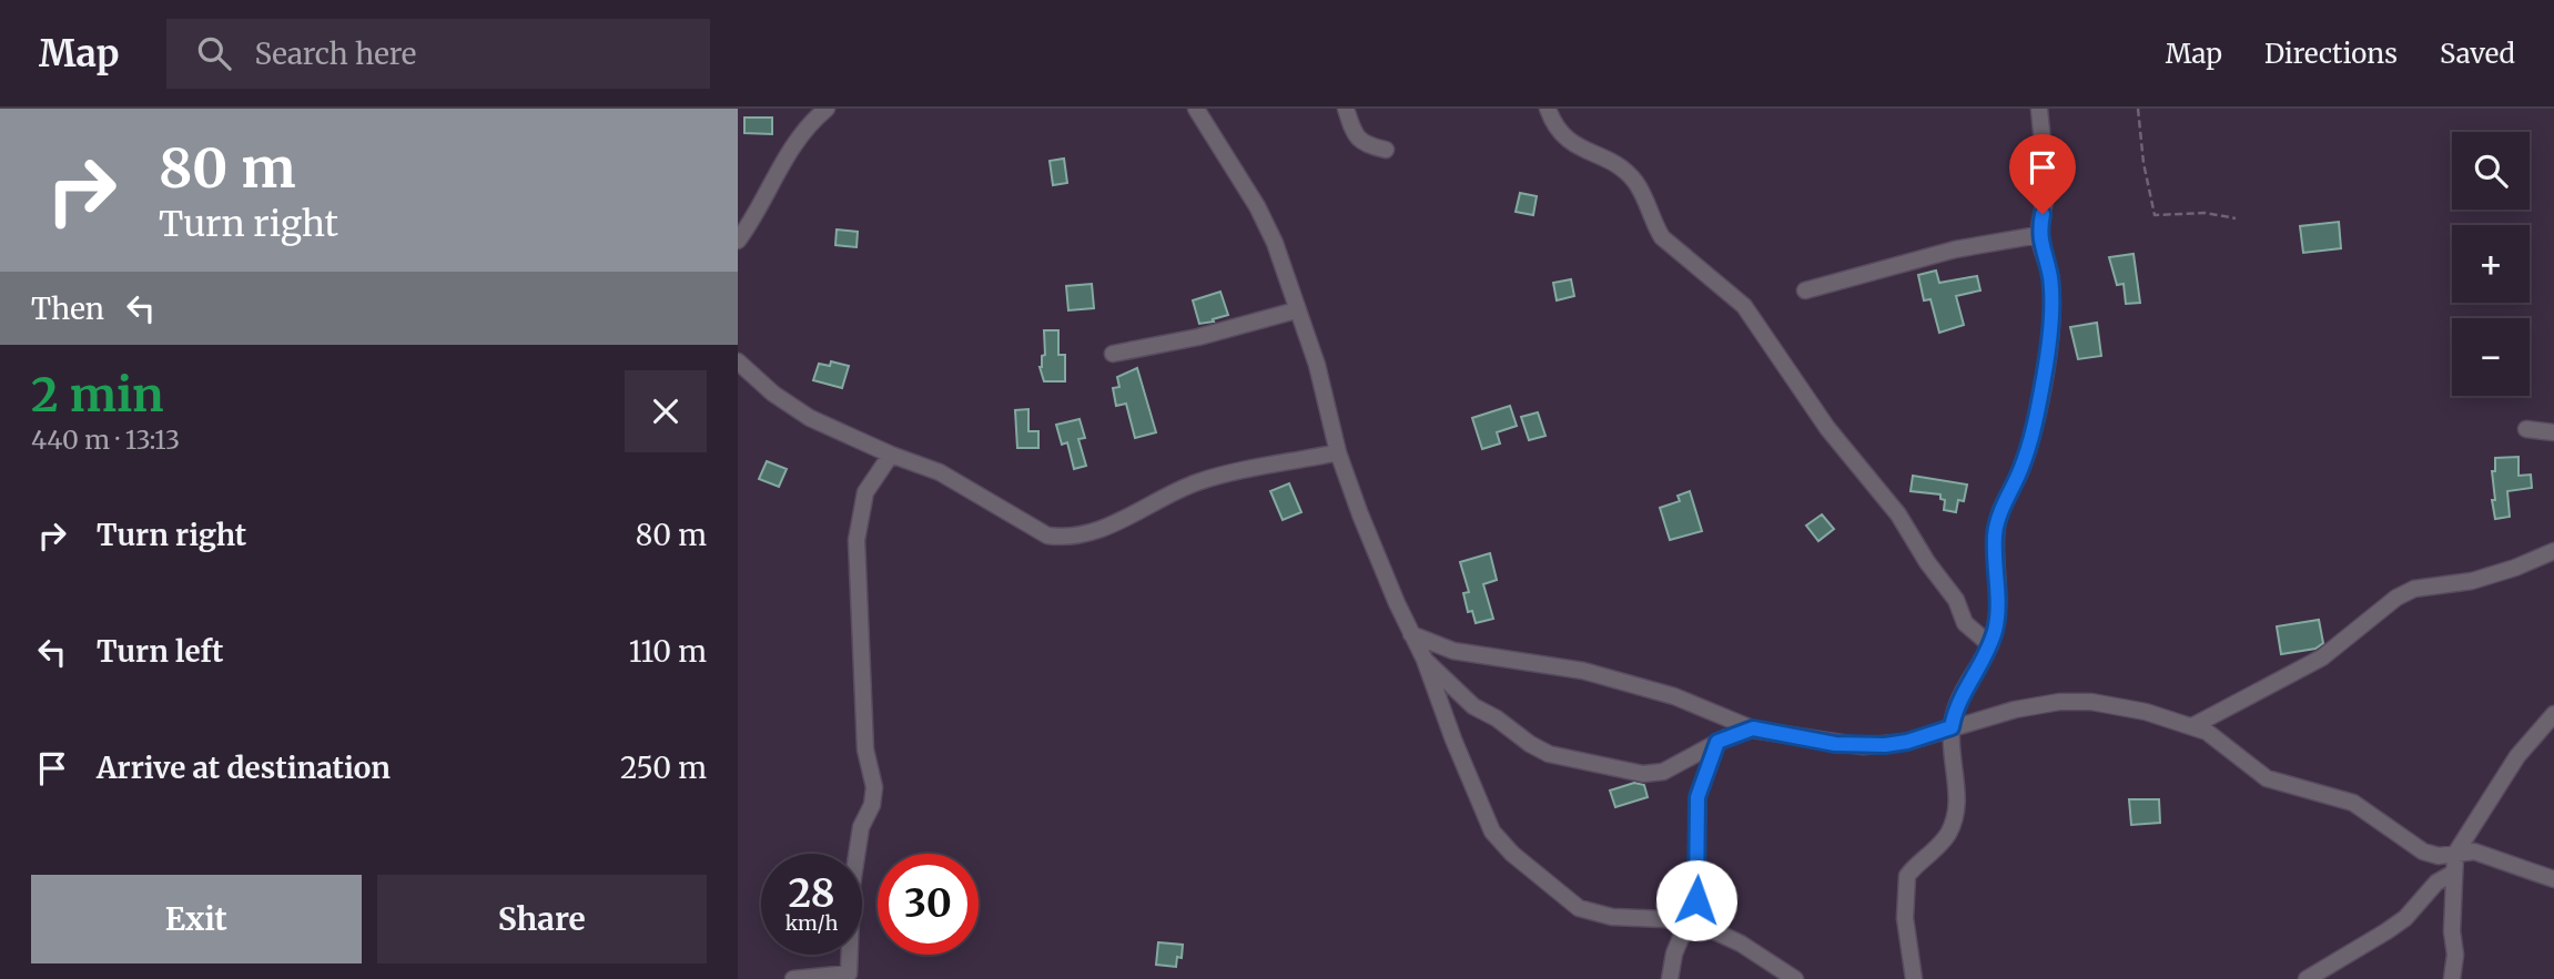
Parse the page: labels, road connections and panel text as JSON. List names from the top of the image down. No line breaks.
{"page":{"header":"Map","search":"Search here","nav":["Map","Directions","Saved"],"turn":["80 m","Turn right"],"map_buttons":["+","−"],"then":"Then","heading":["2 min","440 m · 13:13"],"list":[{"name":"Turn right","value":"80 m"},{"name":"Turn left","value":"110 m"},{"name":"Arrive at destination","value":"250 m"}],"speed":"28 km/h","limit":"30","buttons":["Exit","Share"]}}
